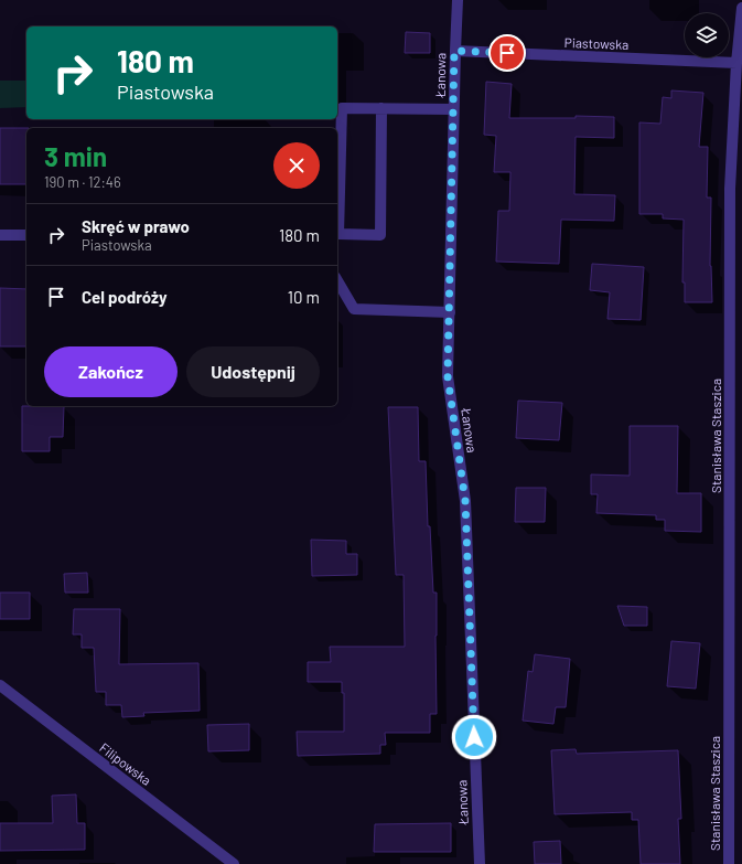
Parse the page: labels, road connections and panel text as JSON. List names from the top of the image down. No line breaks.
{"streets":{"street":["Piastowska","Łanowa","Stanisława Staszica","Filipowska"]},"crossings":[["Piastowska","Łanowa"],["Piastowska","Stanisława Staszica"]],"page":{"turn":["180 m","Piastowska"],"heading":["3 min","190 m · 12:46"],"list":[{"name":"Skręć w prawo","note":"Piastowska","value":"180 m"},{"name":"Cel podróży","value":"10 m"}],"buttons":["Zakończ","Udostępnij"]}}
